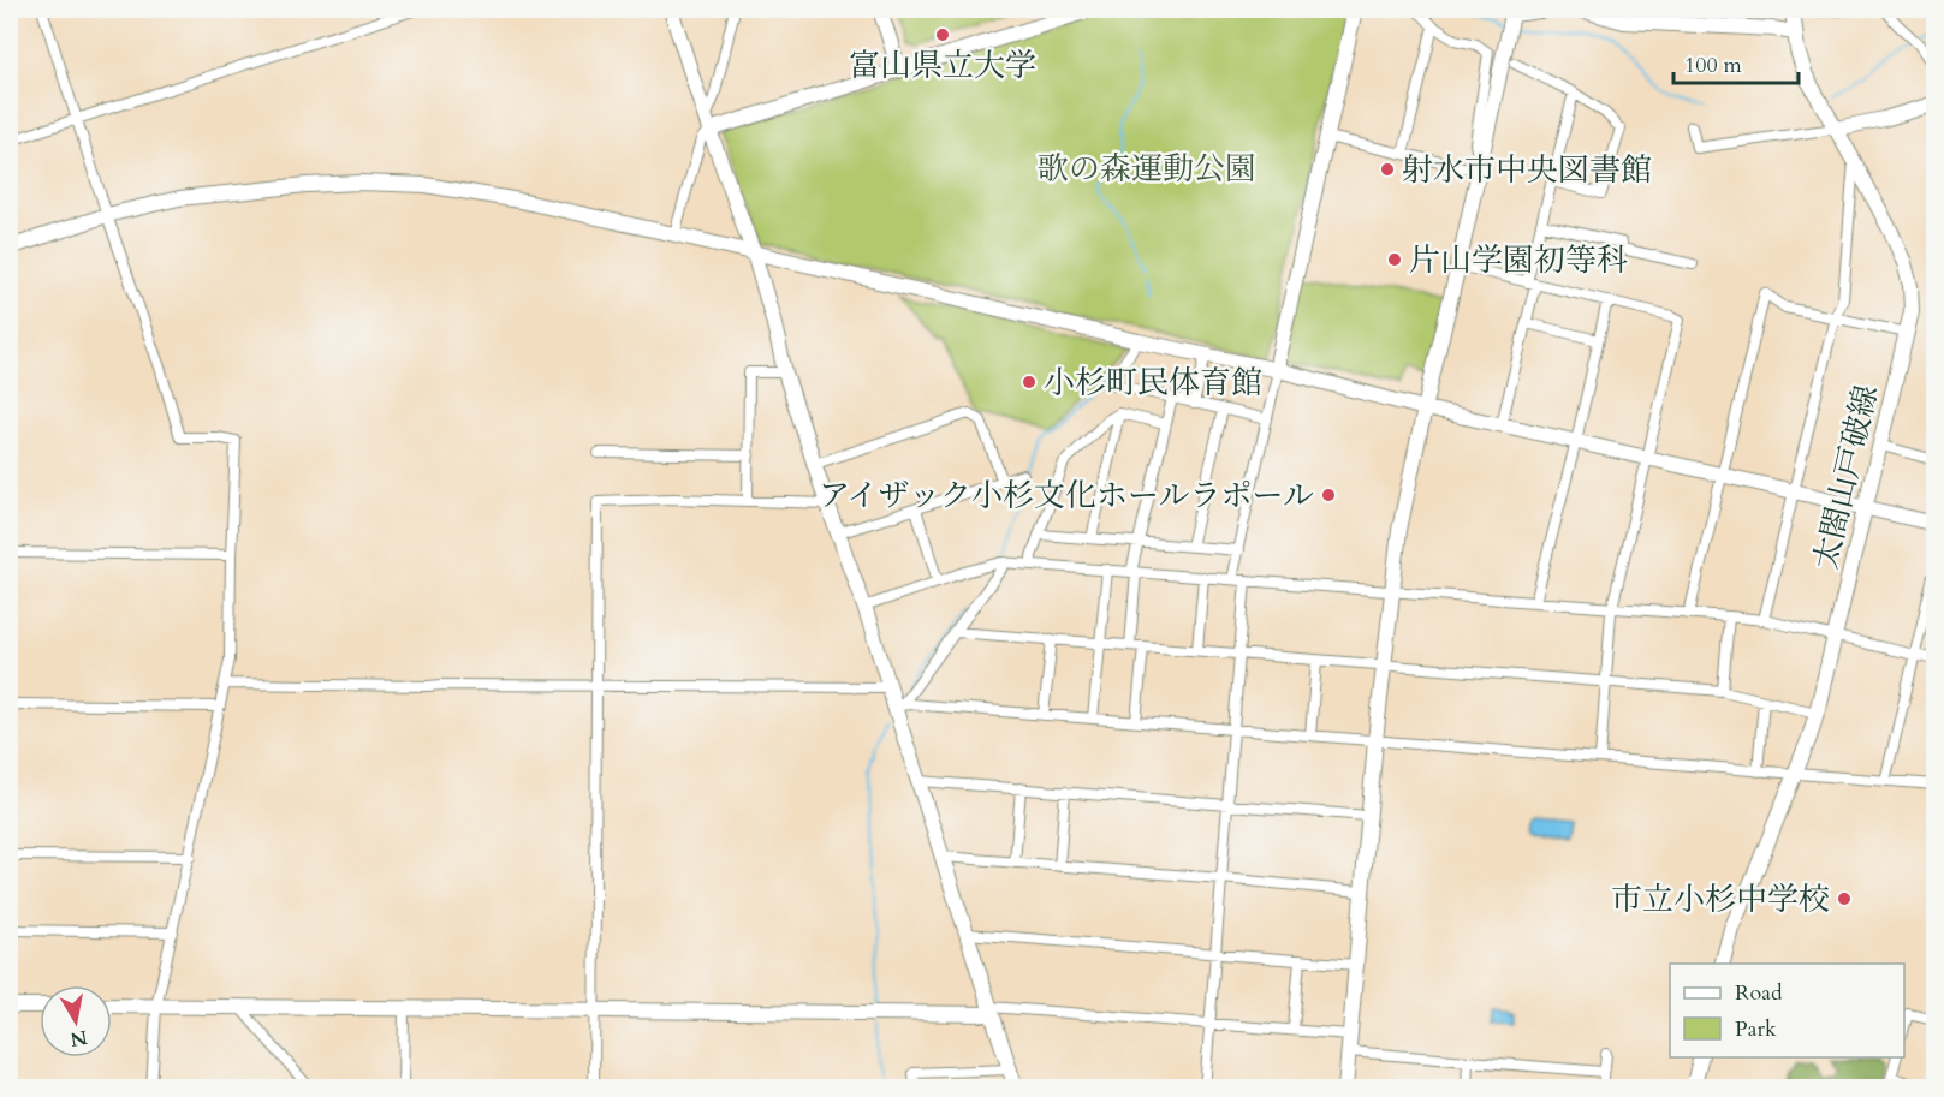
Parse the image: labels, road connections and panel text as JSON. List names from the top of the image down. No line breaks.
{"streets":{"street":["太閤山戸破線"]},"parks":["歌の森運動公園"],"places":["富山県立大学","射水市中央図書館","片山学園初等科","小杉町民体育館","アイザック小杉文化ホールラポール","市立小杉中学校"],"legend":["Road","Park"],"scale_bar":"100 m","north":"bottom"}
